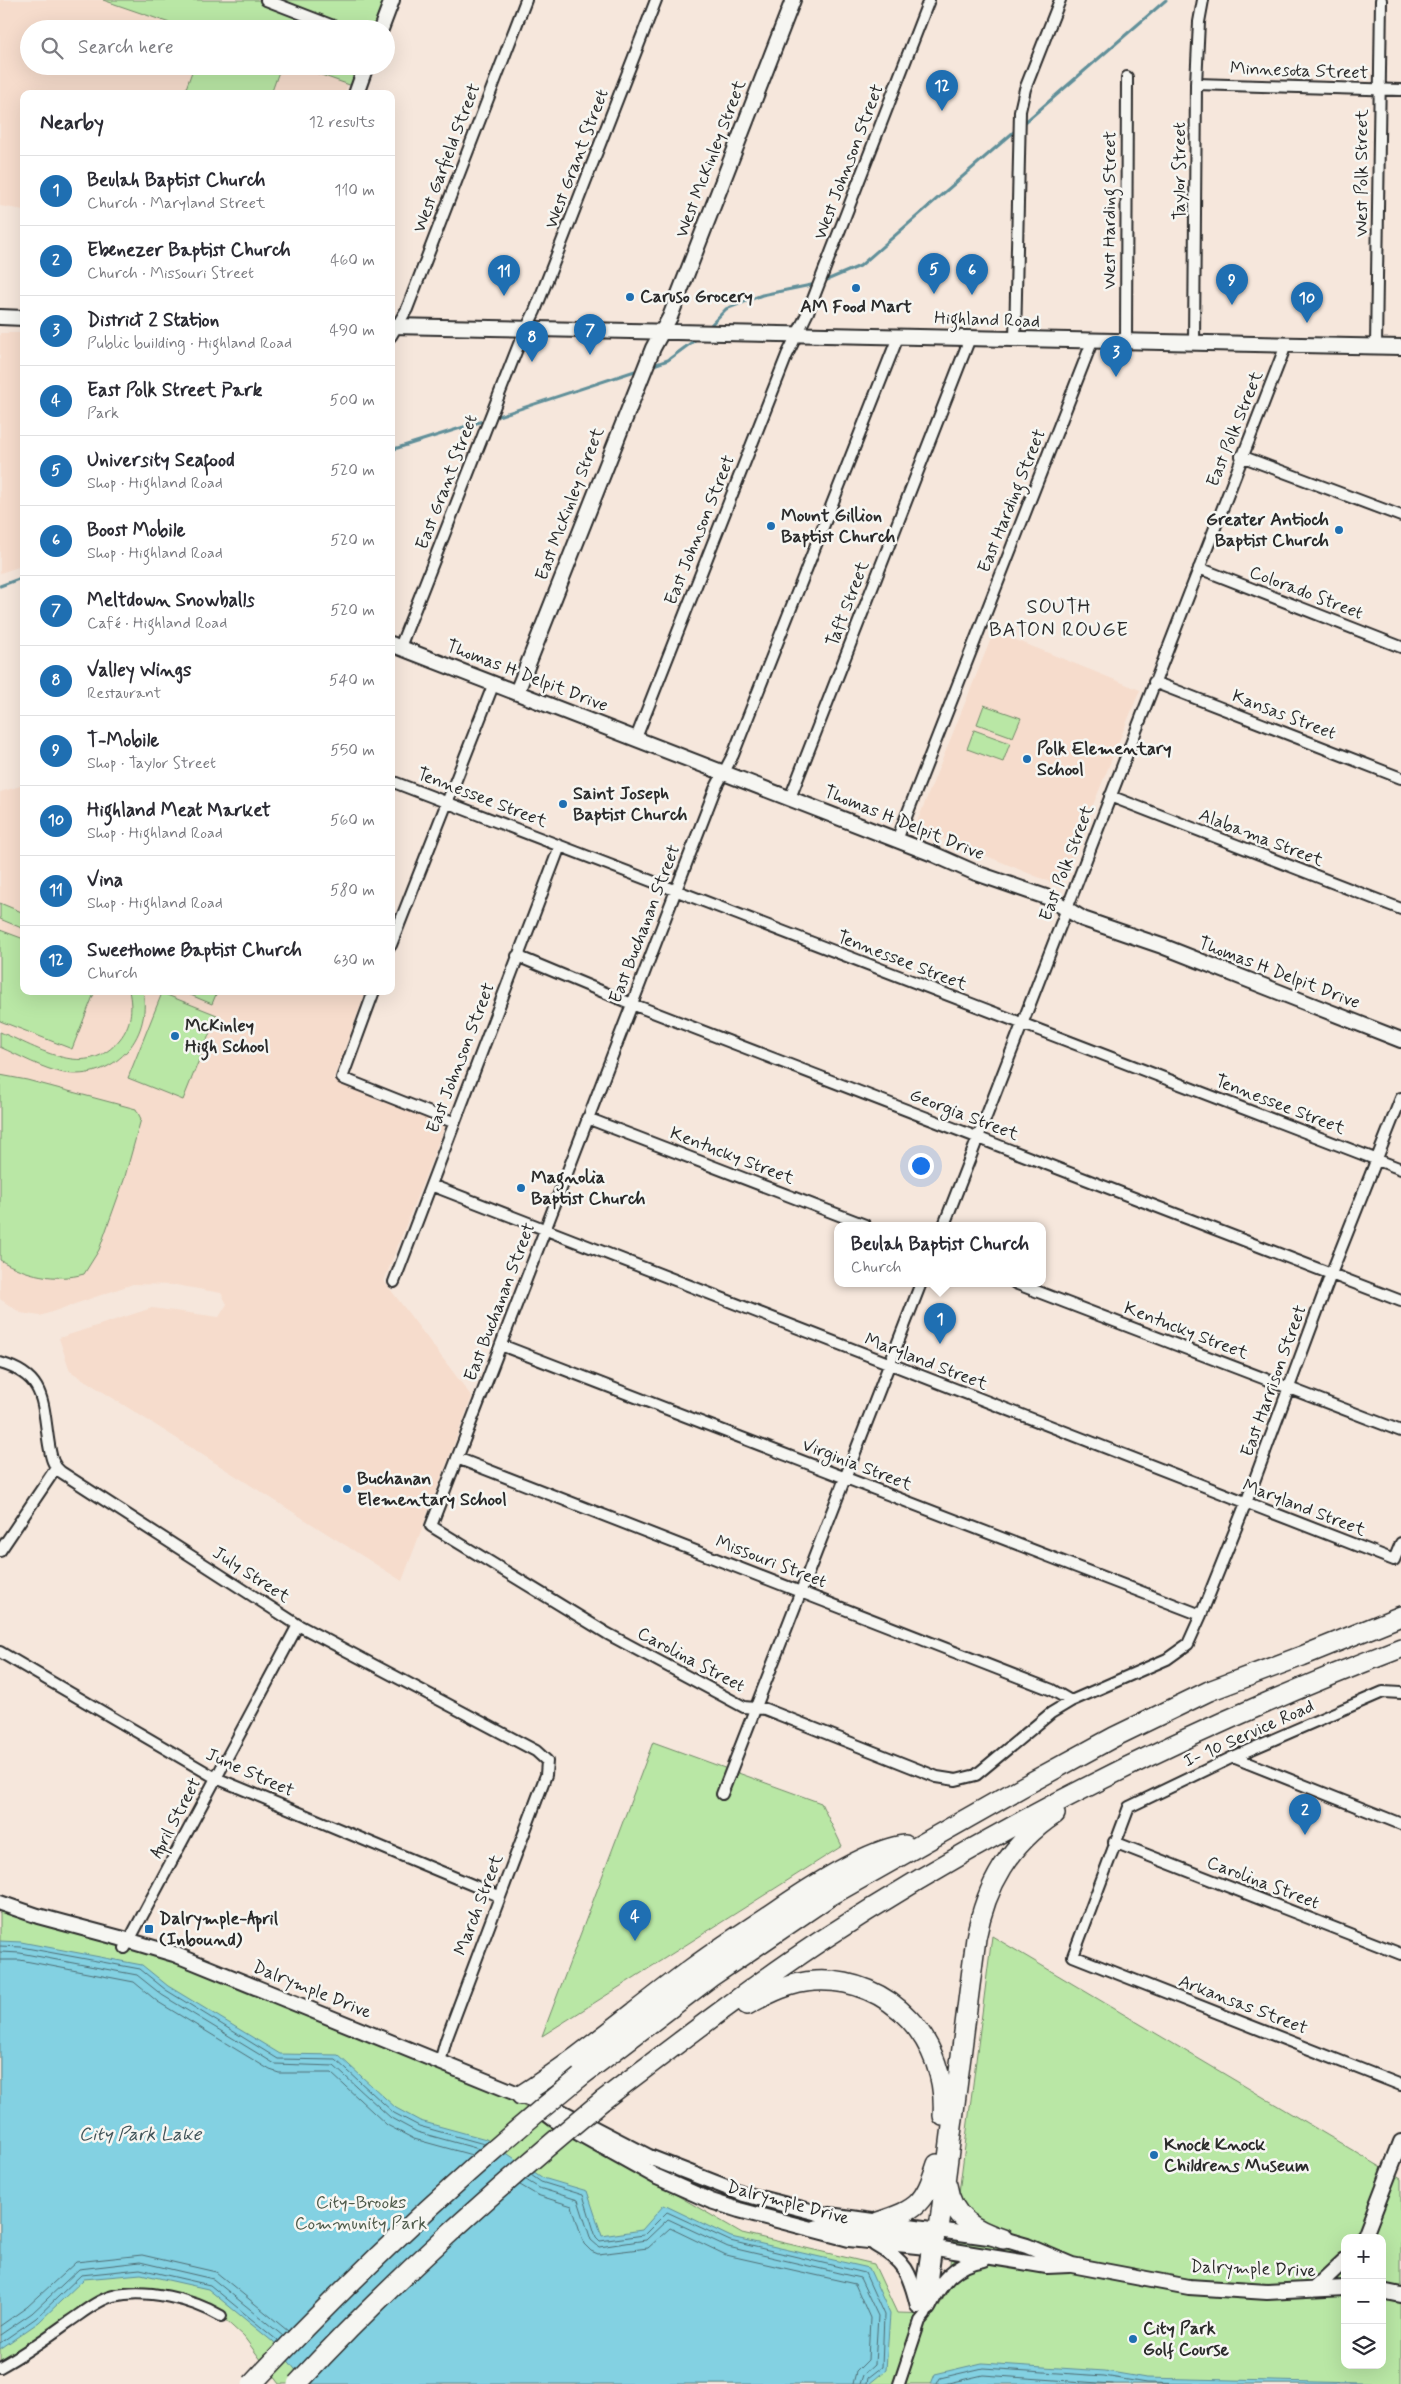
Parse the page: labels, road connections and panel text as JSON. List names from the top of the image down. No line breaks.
{"streets":{"street":["Minnesota Street","West Garfield Street","West Grant Street","West McKinley Street","West Johnson Street","Taylor Street","West Polk Street","West Harding Street","Highland Road","East Polk Street","East Grant Street","East Harding Street","East McKinley Street","East Johnson Street","Colorado Street","Taft Street","Thomas H Delpit Drive","Kansas Street","Tennessee Street","Alabama Street","East Buchanan Street","Georgia Street","Kentucky Street","Maryland Street","East Harrison Street","Virginia Street","Missouri Street","July Street","Carolina Street","I- 10 Service Road","June Street","April Street","March Street","Dalrymple Drive","Arkansas Street"]},"crossings":[["Minnesota Street","Taylor Street"],["Minnesota Street","West Polk Street"],["West Grant Street","Highland Road"],["West Grant Street","East Grant Street"],["West McKinley Street","Highland Road"],["West McKinley Street","East McKinley Street"],["West Johnson Street","Highland Road"],["West Johnson Street","East Johnson Street"],["Taylor Street","Highland Road"],["West Polk Street","Highland Road"],["West Harding Street","Highland Road"],["Highland Road","East Polk Street"],["Highland Road","East Grant Street"],["Highland Road","East Harding Street"],["Highland Road","East McKinley Street"],["Highland Road","East Johnson Street"],["Highland Road","Taft Street"],["Highland Road","East Buchanan Street"],["East Polk Street","Colorado Street"],["East Polk Street","Thomas H Delpit Drive"],["East Polk Street","Kansas Street"],["East Polk Street","Tennessee Street"],["East Polk Street","Alabama Street"],["East Polk Street","Georgia Street"],["East Grant Street","Thomas H Delpit Drive"],["East Harding Street","Thomas H Delpit Drive"],["East McKinley Street","Thomas H Delpit Drive"],["East Johnson Street","Thomas H Delpit Drive"],["East Johnson Street","Tennessee Street"],["East Johnson Street","Georgia Street"],["East Johnson Street","Maryland Street"],["Taft Street","Thomas H Delpit Drive"],["Thomas H Delpit Drive","East Buchanan Street"],["Tennessee Street","East Buchanan Street"],["Tennessee Street","East Harrison Street"],["East Buchanan Street","Georgia Street"],["East Buchanan Street","Kentucky Street"],["East Buchanan Street","Maryland Street"],["East Buchanan Street","Virginia Street"],["East Buchanan Street","Missouri Street"],["East Buchanan Street","Carolina Street"],["Georgia Street","East Harrison Street"],["Kentucky Street","East Harrison Street"],["Maryland Street","East Harrison Street"],["East Harrison Street","Virginia Street"],["East Harrison Street","Missouri Street"],["East Harrison Street","Carolina Street"],["July Street","April Street"],["July Street","March Street"],["Carolina Street","I- 10 Service Road"],["Carolina Street","Arkansas Street"],["I- 10 Service Road","Arkansas Street"],["June Street","April Street"],["June Street","March Street"],["April Street","Dalrymple Drive"],["March Street","Dalrymple Drive"]],"districts":["SOUTH BATON ROUGE"],"water":["City Park Lake"],"parks":["City-Brooks Community Park"],"places":{"other":["AM Food Mart","Caruso Grocery","Mount Gillion Baptist Church","Greater Antioch Baptist Church","Polk Elementary School","Saint Joseph Baptist Church","McKinley High School","Magnolia Baptist Church","Buchanan Elementary School","Knock Knock Childrens Museum","City Park Golf Course"],"transit":["Dalrymple-April (Inbound)"]},"page":{"search":"Search here","pins":["12","5","6","11","9","10","7","8","3","1","2","4"],"heading":["Nearby","12 results"],"list":[{"mark":"1","name":"Beulah Baptist Church","note":"Church · Maryland Street","value":"110 m"},{"mark":"2","name":"Ebenezer Baptist Church","note":"Church · Missouri Street","value":"460 m"},{"mark":"3","name":"District 2 Station","note":"Public building · Highland Road","value":"490 m"},{"mark":"4","name":"East Polk Street Park","note":"Park","value":"500 m"},{"mark":"5","name":"University Seafood","note":"Shop · Highland Road","value":"520 m"},{"mark":"6","name":"Boost Mobile","note":"Shop · Highland Road","value":"520 m"},{"mark":"7","name":"Meltdown Snowballs","note":"Café · Highland Road","value":"520 m"},{"mark":"8","name":"Valley Wings","note":"Restaurant","value":"540 m"},{"mark":"9","name":"T-Mobile","note":"Shop · Taylor Street","value":"550 m"},{"mark":"10","name":"Highland Meat Market","note":"Shop · Highland Road","value":"560 m"},{"mark":"11","name":"Vina","note":"Shop · Highland Road","value":"580 m"},{"mark":"12","name":"Sweethome Baptist Church","note":"Church","value":"630 m"}],"popup":["Beulah Baptist Church","Church"],"map_buttons":["+","−"]}}
